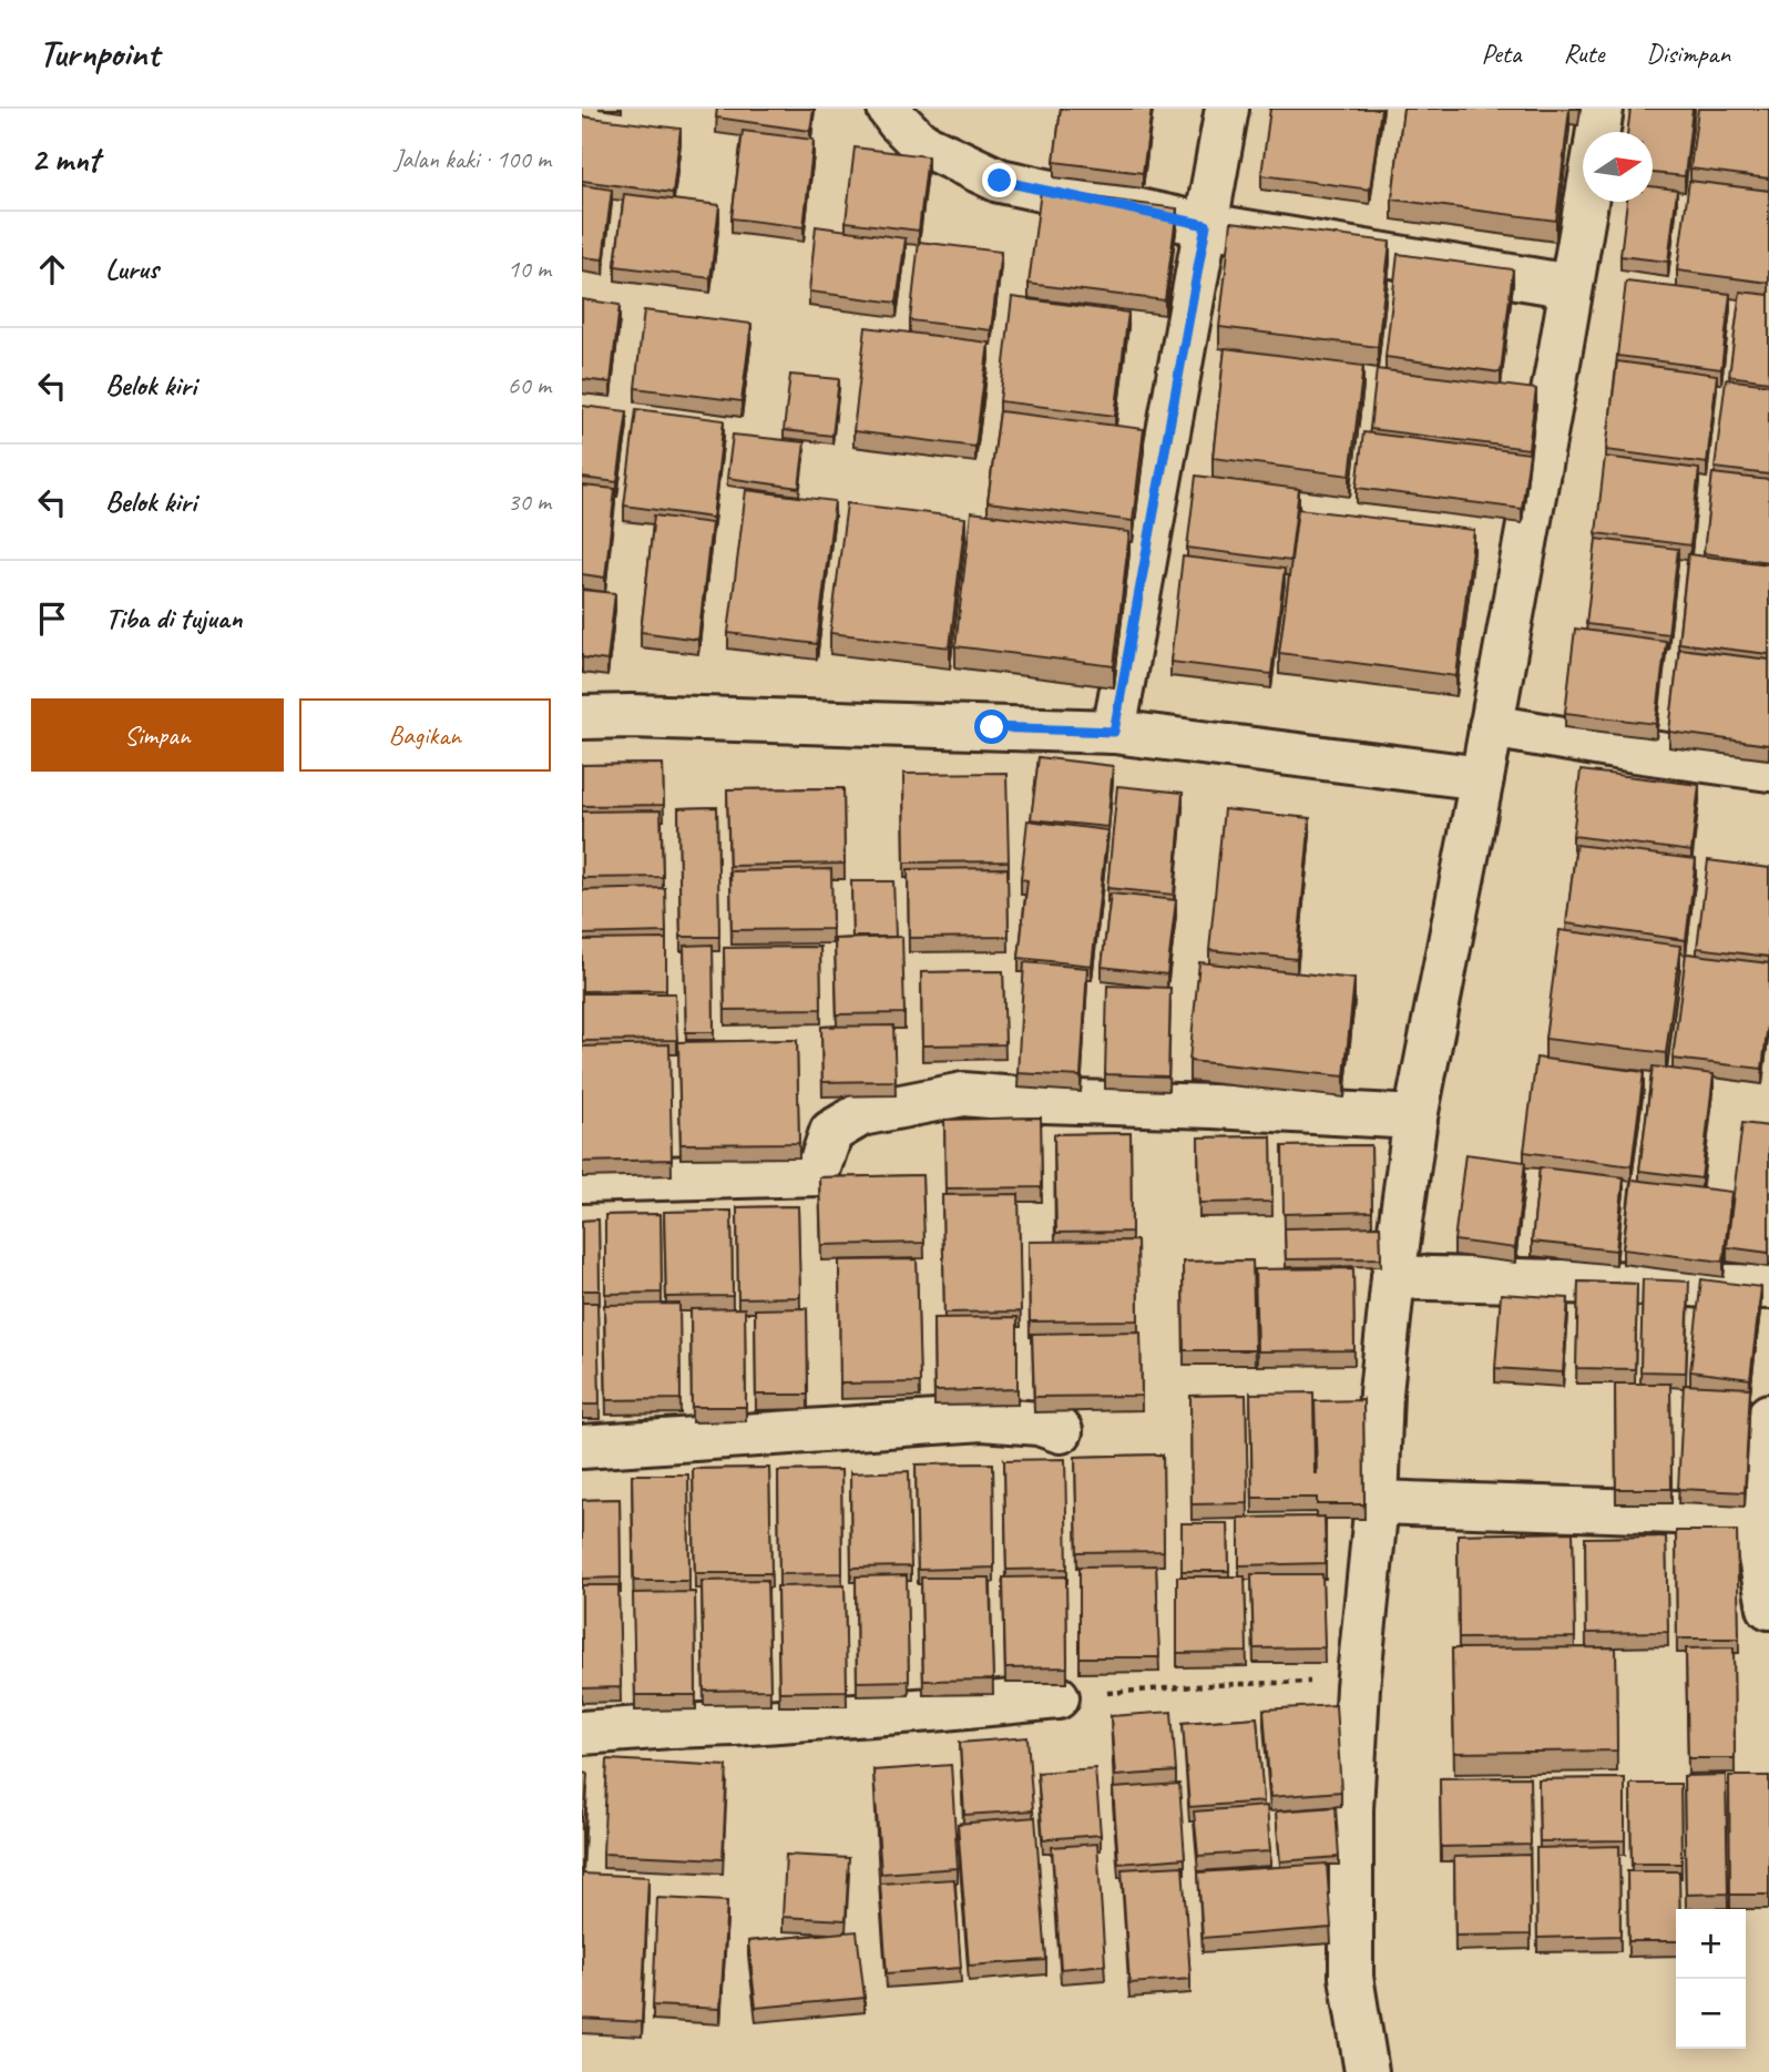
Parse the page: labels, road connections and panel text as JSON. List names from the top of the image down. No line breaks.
{"north":"right","page":{"header":"Turnpoint","nav":["Peta","Rute","Disimpan"],"heading":["2 mnt","Jalan kaki · 100 m"],"list":[["Lurus","10 m"],["Belok kiri","60 m"],["Belok kiri","30 m"],"Tiba di tujuan"],"buttons":["Simpan","Bagikan"],"map_buttons":["+","−"]}}
